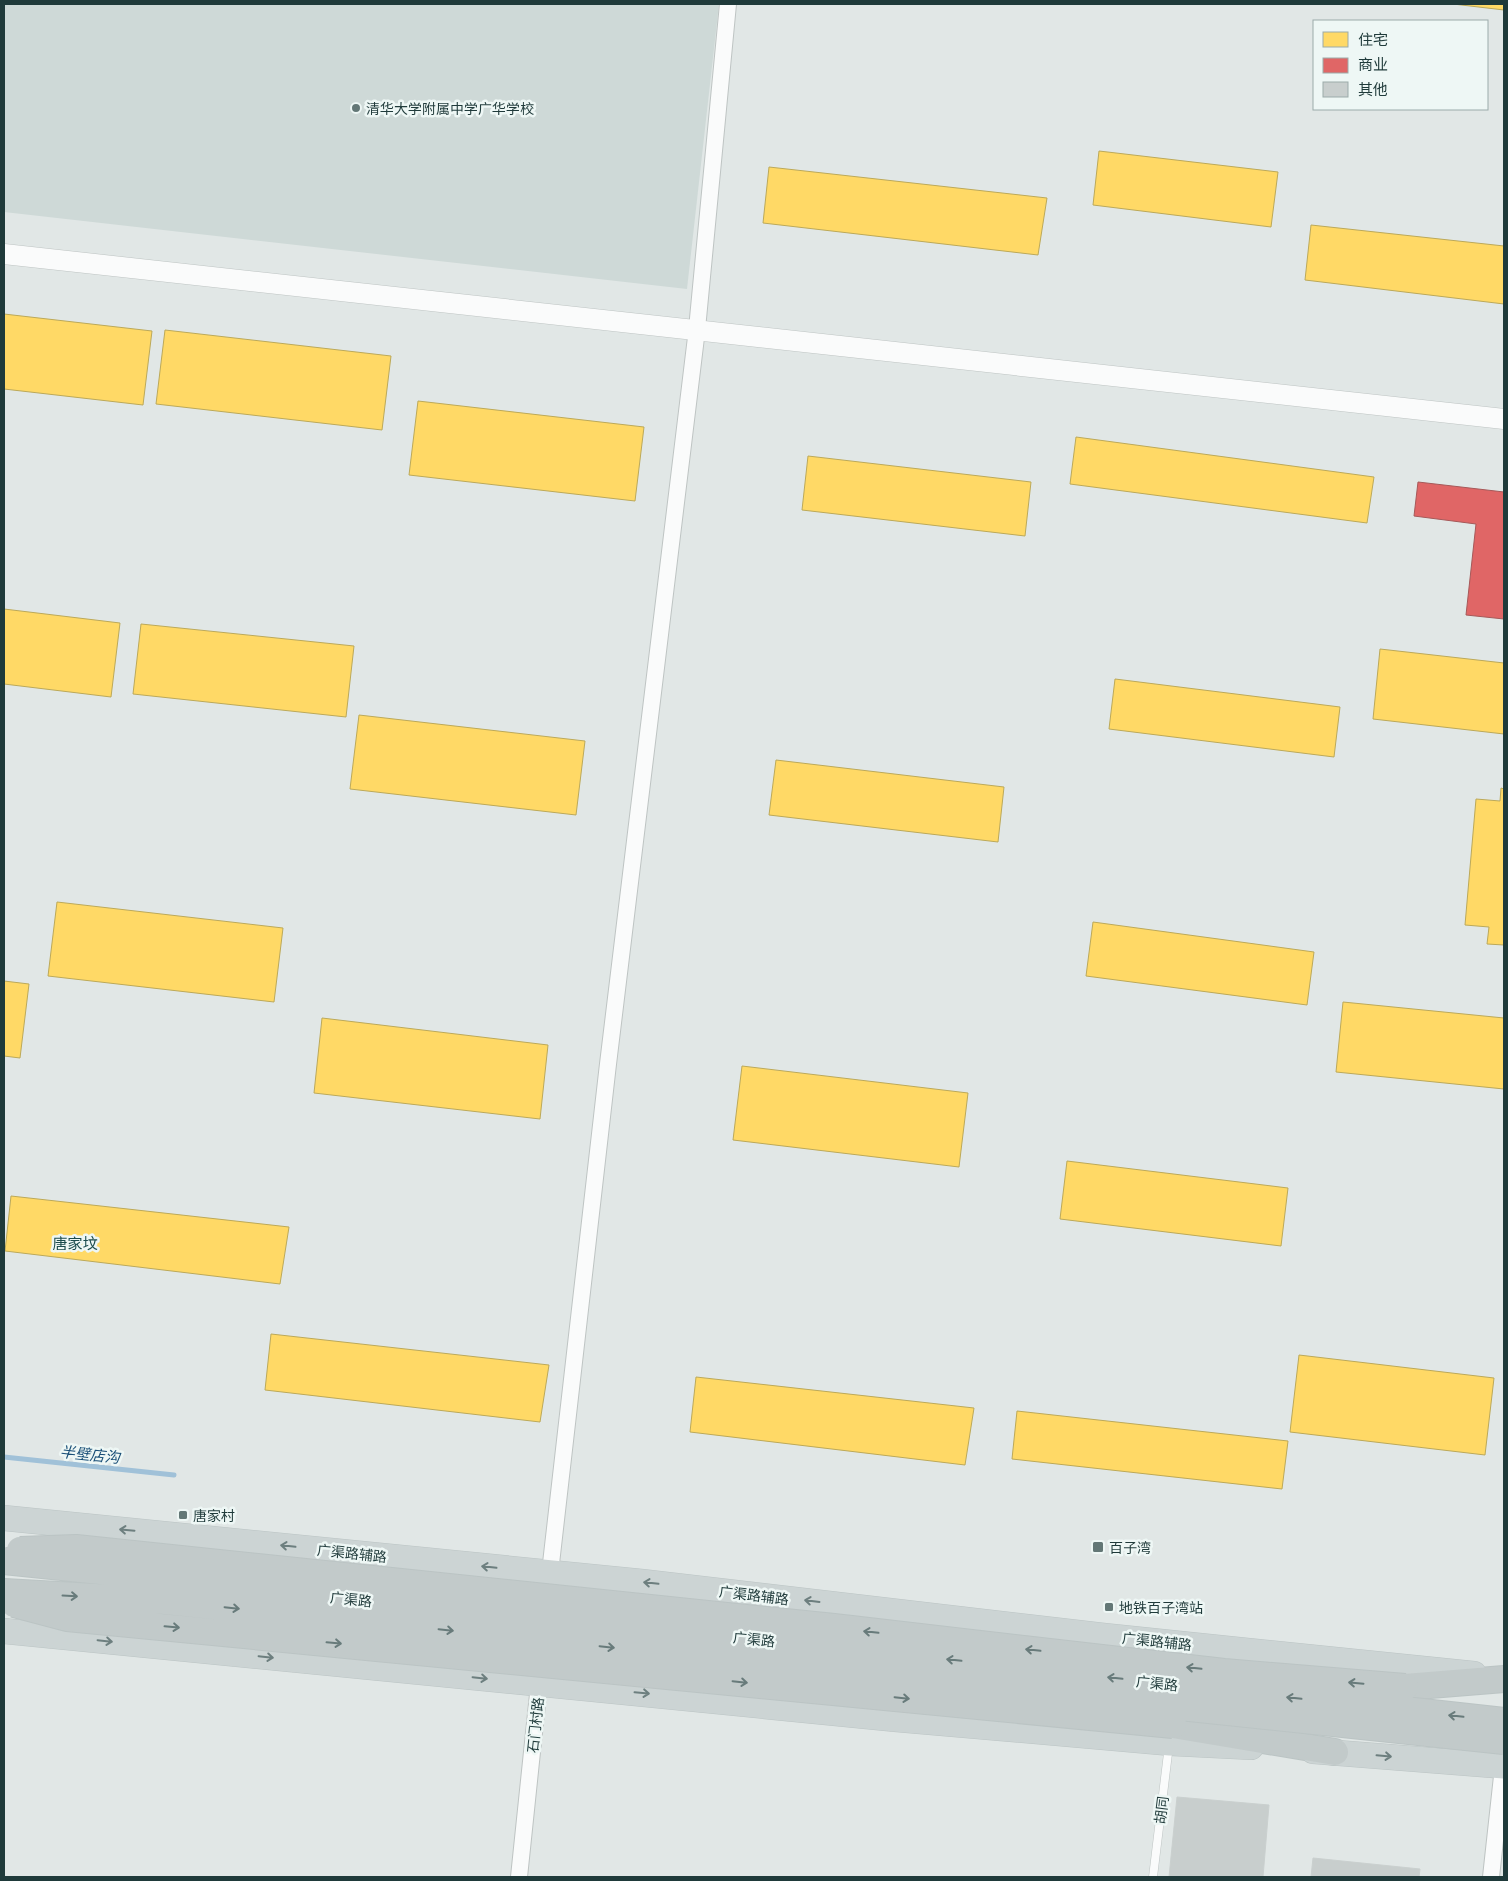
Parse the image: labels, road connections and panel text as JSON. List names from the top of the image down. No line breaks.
{"streets":{"highway":["广渠路"],"main road":["广渠路辅路"],"street":["石门村路"],"lane":["胡同"]},"crossings":[["广渠路辅路","石门村路"]],"districts":["唐家坟"],"water":["半壁店沟"],"places":{"other":["清华大学附属中学广华学校"],"transit":["唐家村","百子湾","地铁百子湾站"]},"legend":["住宅","商业","其他"]}
